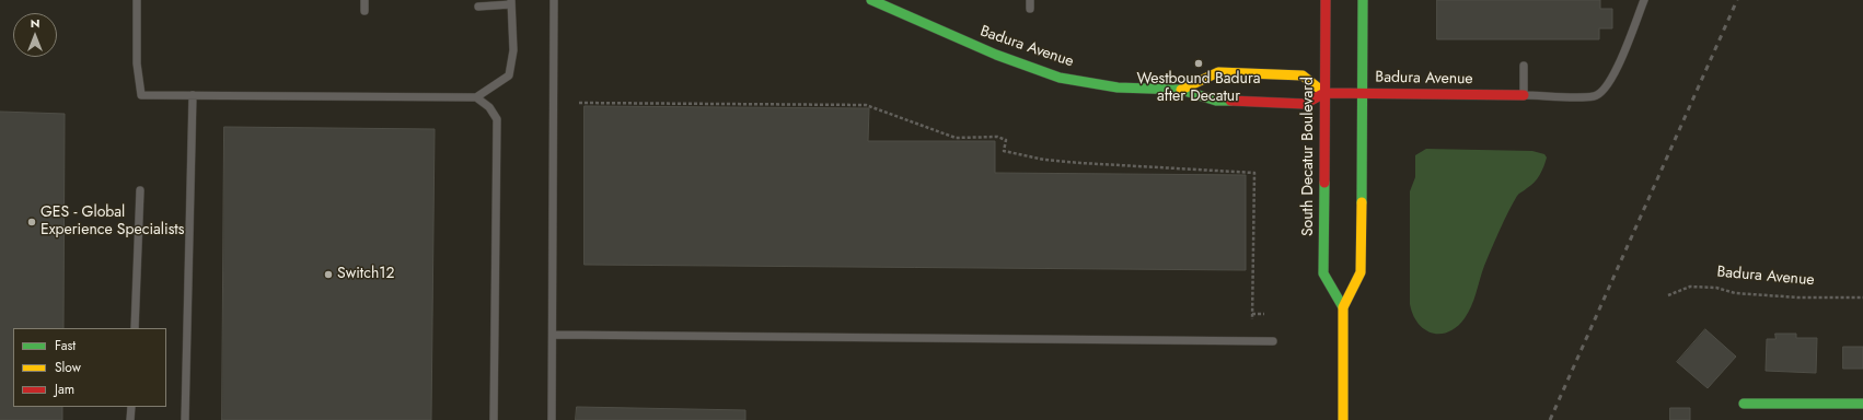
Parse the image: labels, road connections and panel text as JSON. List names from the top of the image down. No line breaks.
{"streets":{"main road":["Badura Avenue","South Decatur Boulevard"]},"crossings":[["Badura Avenue","South Decatur Boulevard"]],"places":["Westbound Badura after Decatur","GES - Global Experience Specialists","Switch12"],"legend":["Fast","Slow","Jam"],"north":"top"}
